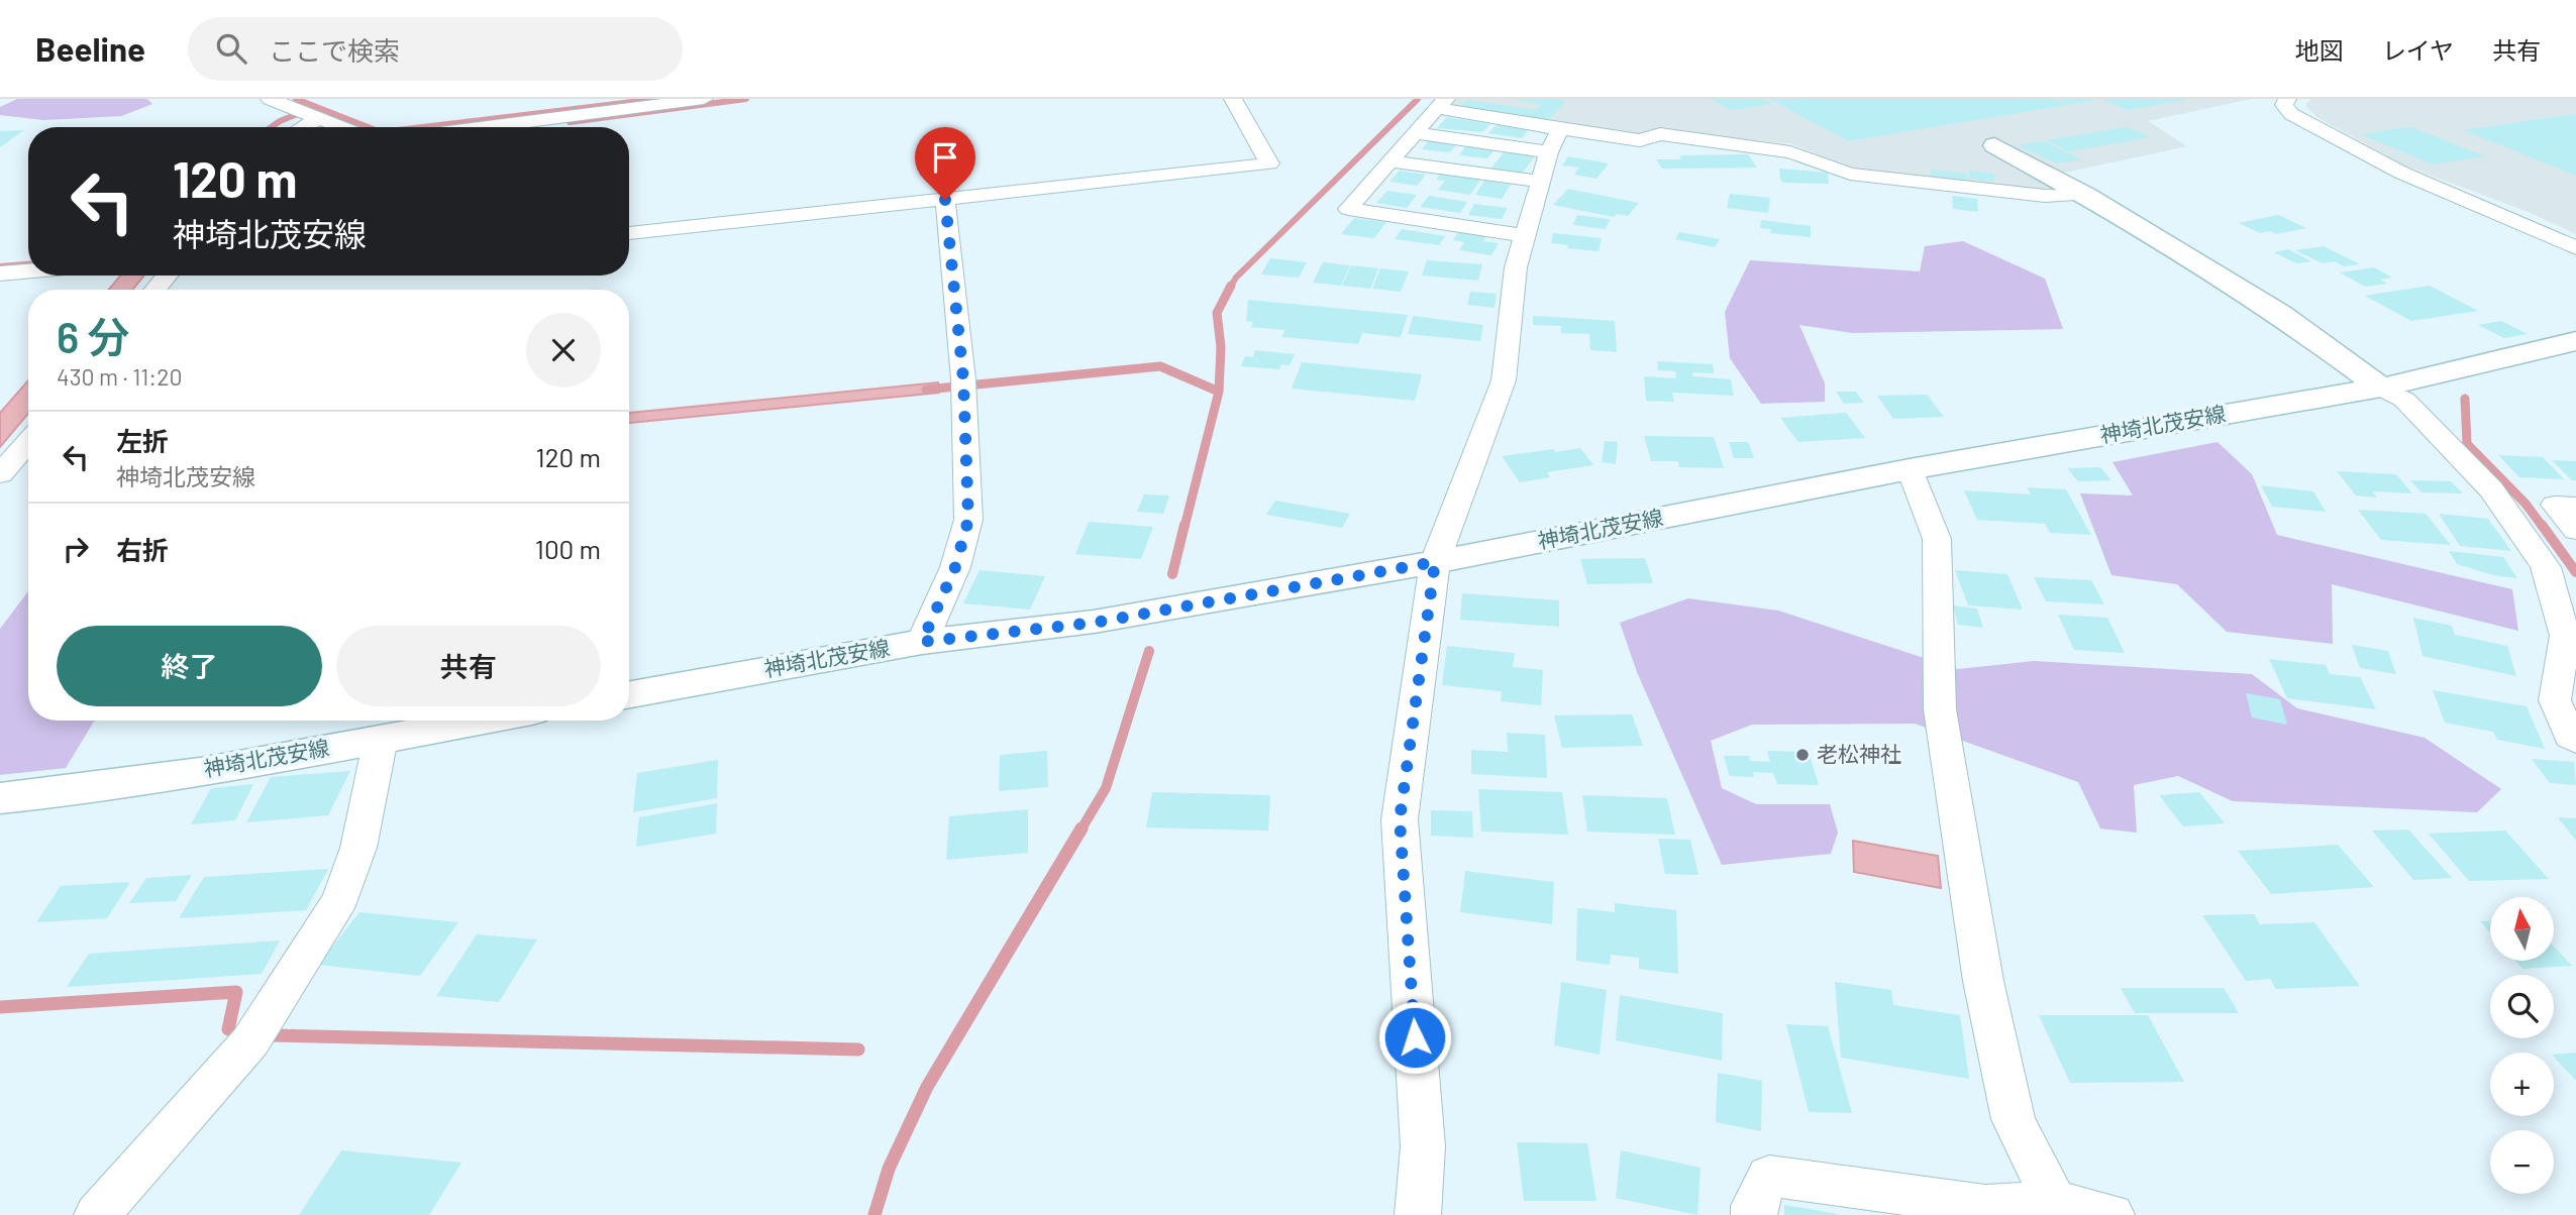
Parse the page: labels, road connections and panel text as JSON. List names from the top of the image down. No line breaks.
{"streets":{"main road":["神埼北茂安線"]},"places":["老松神社"],"north":"top","page":{"header":"Beeline","search":"ここで検索","nav":["地図","レイヤ","共有"],"turn":["120 m","神埼北茂安線"],"heading":["6 分","430 m · 11:20"],"list":[{"name":"左折","note":"神埼北茂安線","value":"120 m"},{"name":"右折","value":"100 m"}],"buttons":["終了","共有"],"map_buttons":["+","−"]}}
